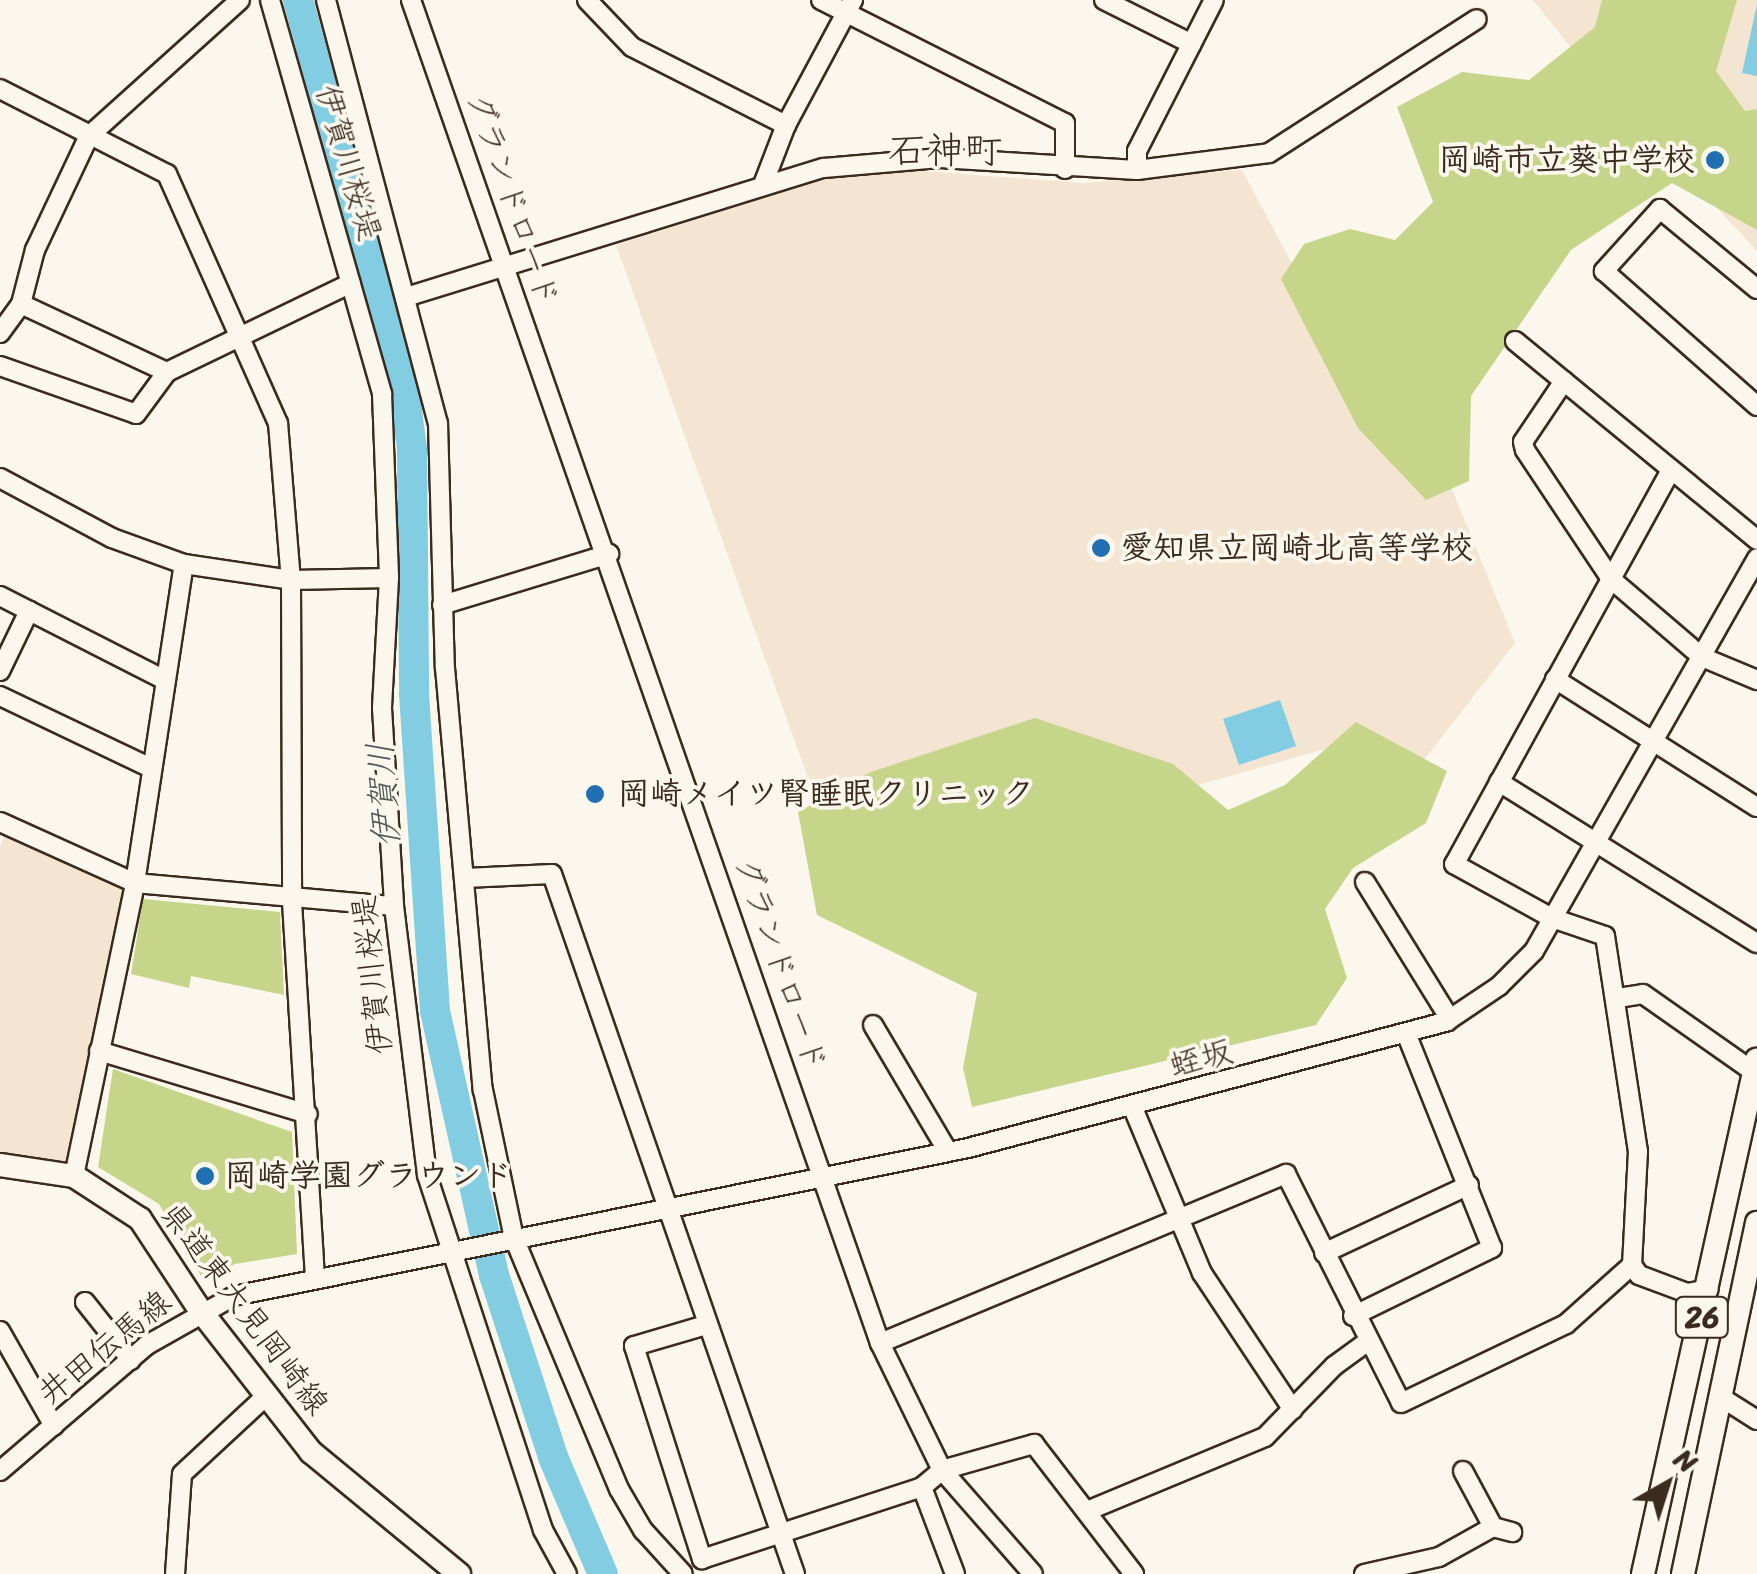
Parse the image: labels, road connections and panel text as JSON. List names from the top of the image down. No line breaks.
{"streets":{"main road":["県道東大見岡崎線","26"],"street":["伊賀川桜堤","グランドロード","蛭坂","井田伝馬線"]},"crossings":[["伊賀川桜堤","井田伝馬線"],["グランドロード","蛭坂"],["蛭坂","井田伝馬線"],["県道東大見岡崎線","井田伝馬線"]],"districts":["石神町"],"water":["伊賀川"],"places":["岡崎市立葵中学校","愛知県立岡崎北高等学校","岡崎メイツ腎睡眠クリニック","岡崎学園グラウンド"],"north":"top right"}
